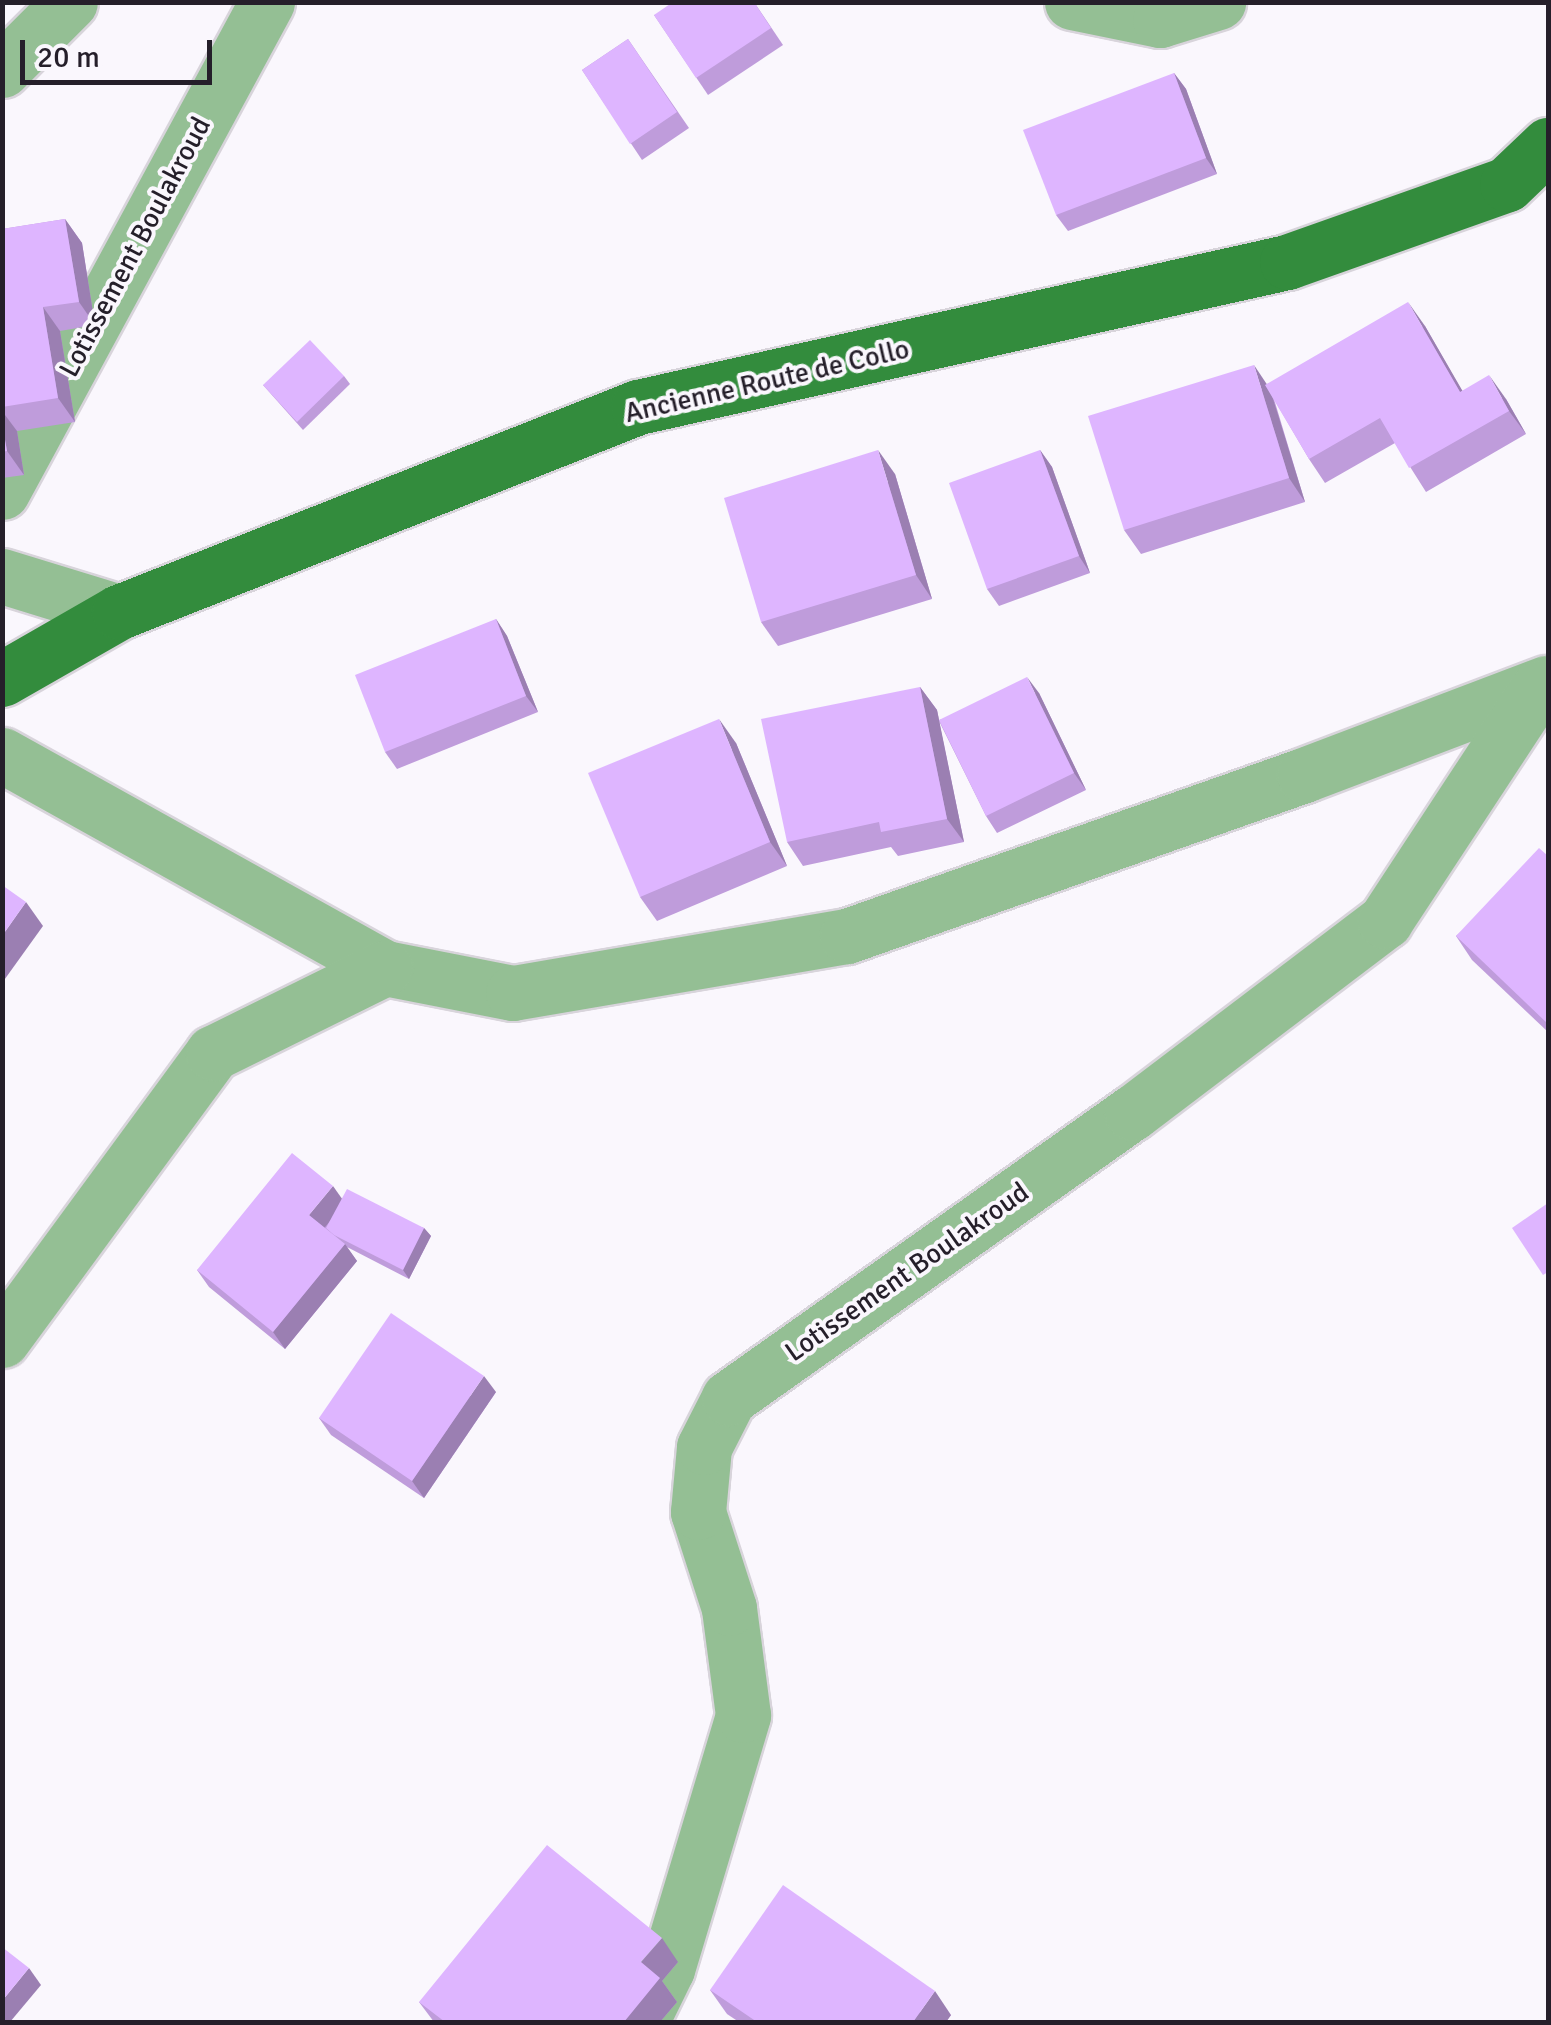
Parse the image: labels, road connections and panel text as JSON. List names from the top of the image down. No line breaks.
{"streets":{"main road":["Ancienne Route de Collo"],"street":["Lotissement Boulakroud"]},"scale_bar":"20 m"}
